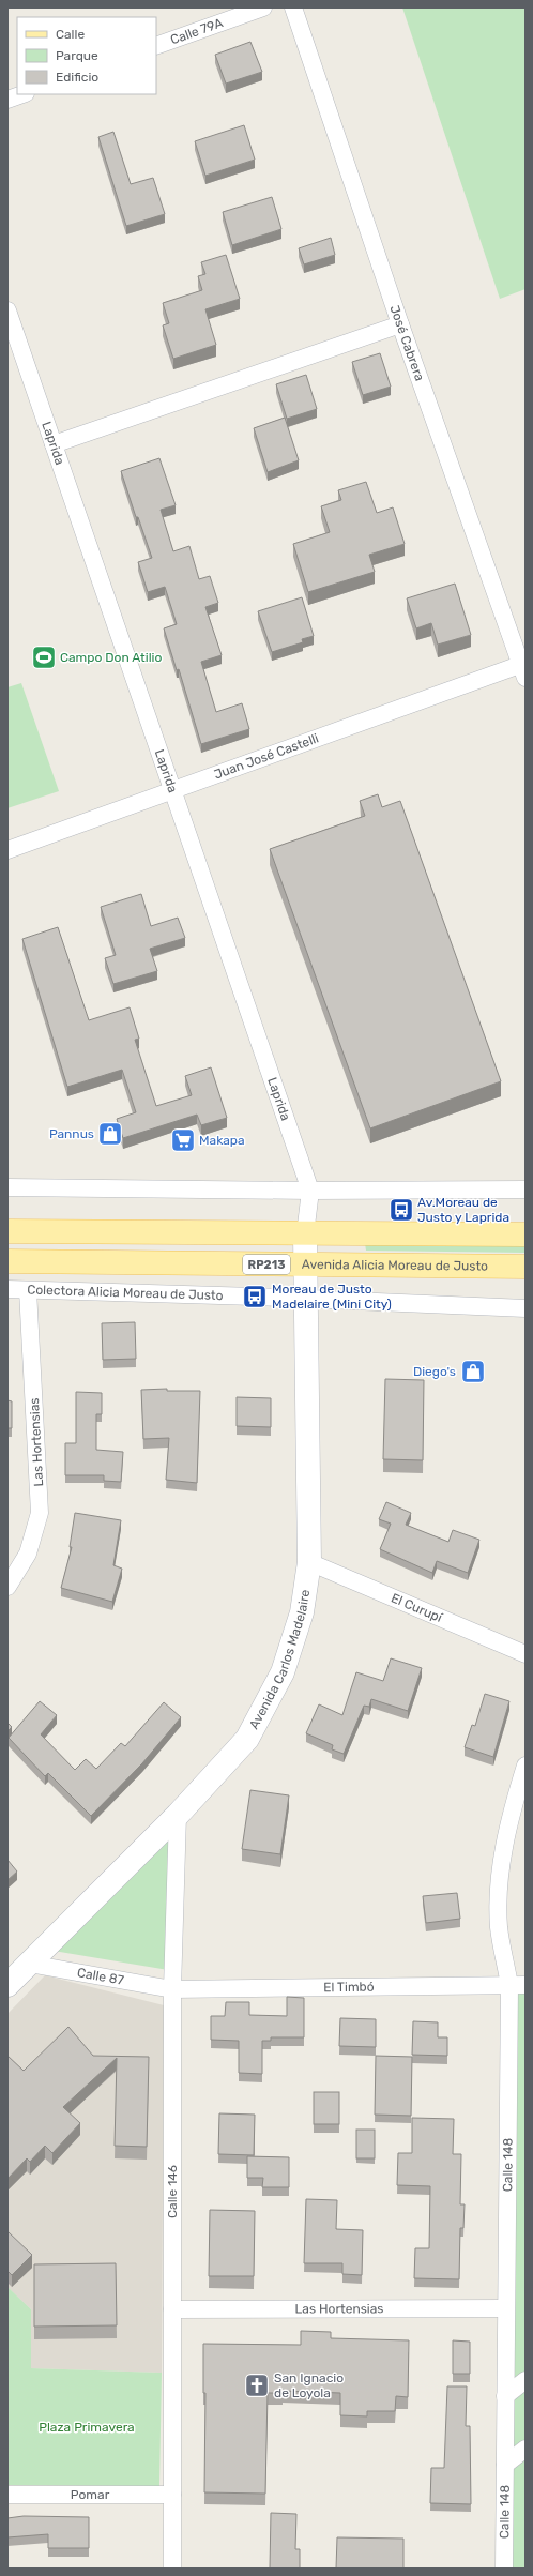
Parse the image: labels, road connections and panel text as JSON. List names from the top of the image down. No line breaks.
{"streets":{"main road":["RP213","Avenida Alicia Moreau de Justo","Avenida Carlos Madelaire"],"street":["Calle 79A","José Cabrera","Laprida","Juan José Castelli","Colectora Alicia Moreau de Justo","Las Hortensias","El Curupí","Calle 87","El Timbó","Calle 148","Calle 146","Pomar"]},"crossings":[["José Cabrera","Juan José Castelli"],["Laprida","Juan José Castelli"],["Laprida","Avenida Carlos Madelaire"],["Avenida Alicia Moreau de Justo","Avenida Carlos Madelaire"],["Colectora Alicia Moreau de Justo","Las Hortensias"],["Colectora Alicia Moreau de Justo","Avenida Carlos Madelaire"],["Las Hortensias","Calle 148"],["Las Hortensias","Calle 146"],["El Curupí","Avenida Carlos Madelaire"],["Avenida Carlos Madelaire","Calle 87"],["Avenida Carlos Madelaire","Calle 146"],["Calle 87","El Timbó"],["Calle 87","Calle 146"],["El Timbó","Calle 148"],["El Timbó","Calle 146"],["Calle 146","Pomar"]],"parks":["Plaza Primavera"],"places":{"sports":["Campo Don Atilio"],"shop":["Pannus","Diego's"],"supermarket":["Makapa"],"bus stop":["Av.Moreau de Justo y Laprida","Moreau de Justo Madelaire (Mini City)"],"church":["San Ignacio de Loyola"]},"legend":["Calle","Parque","Edificio"]}
